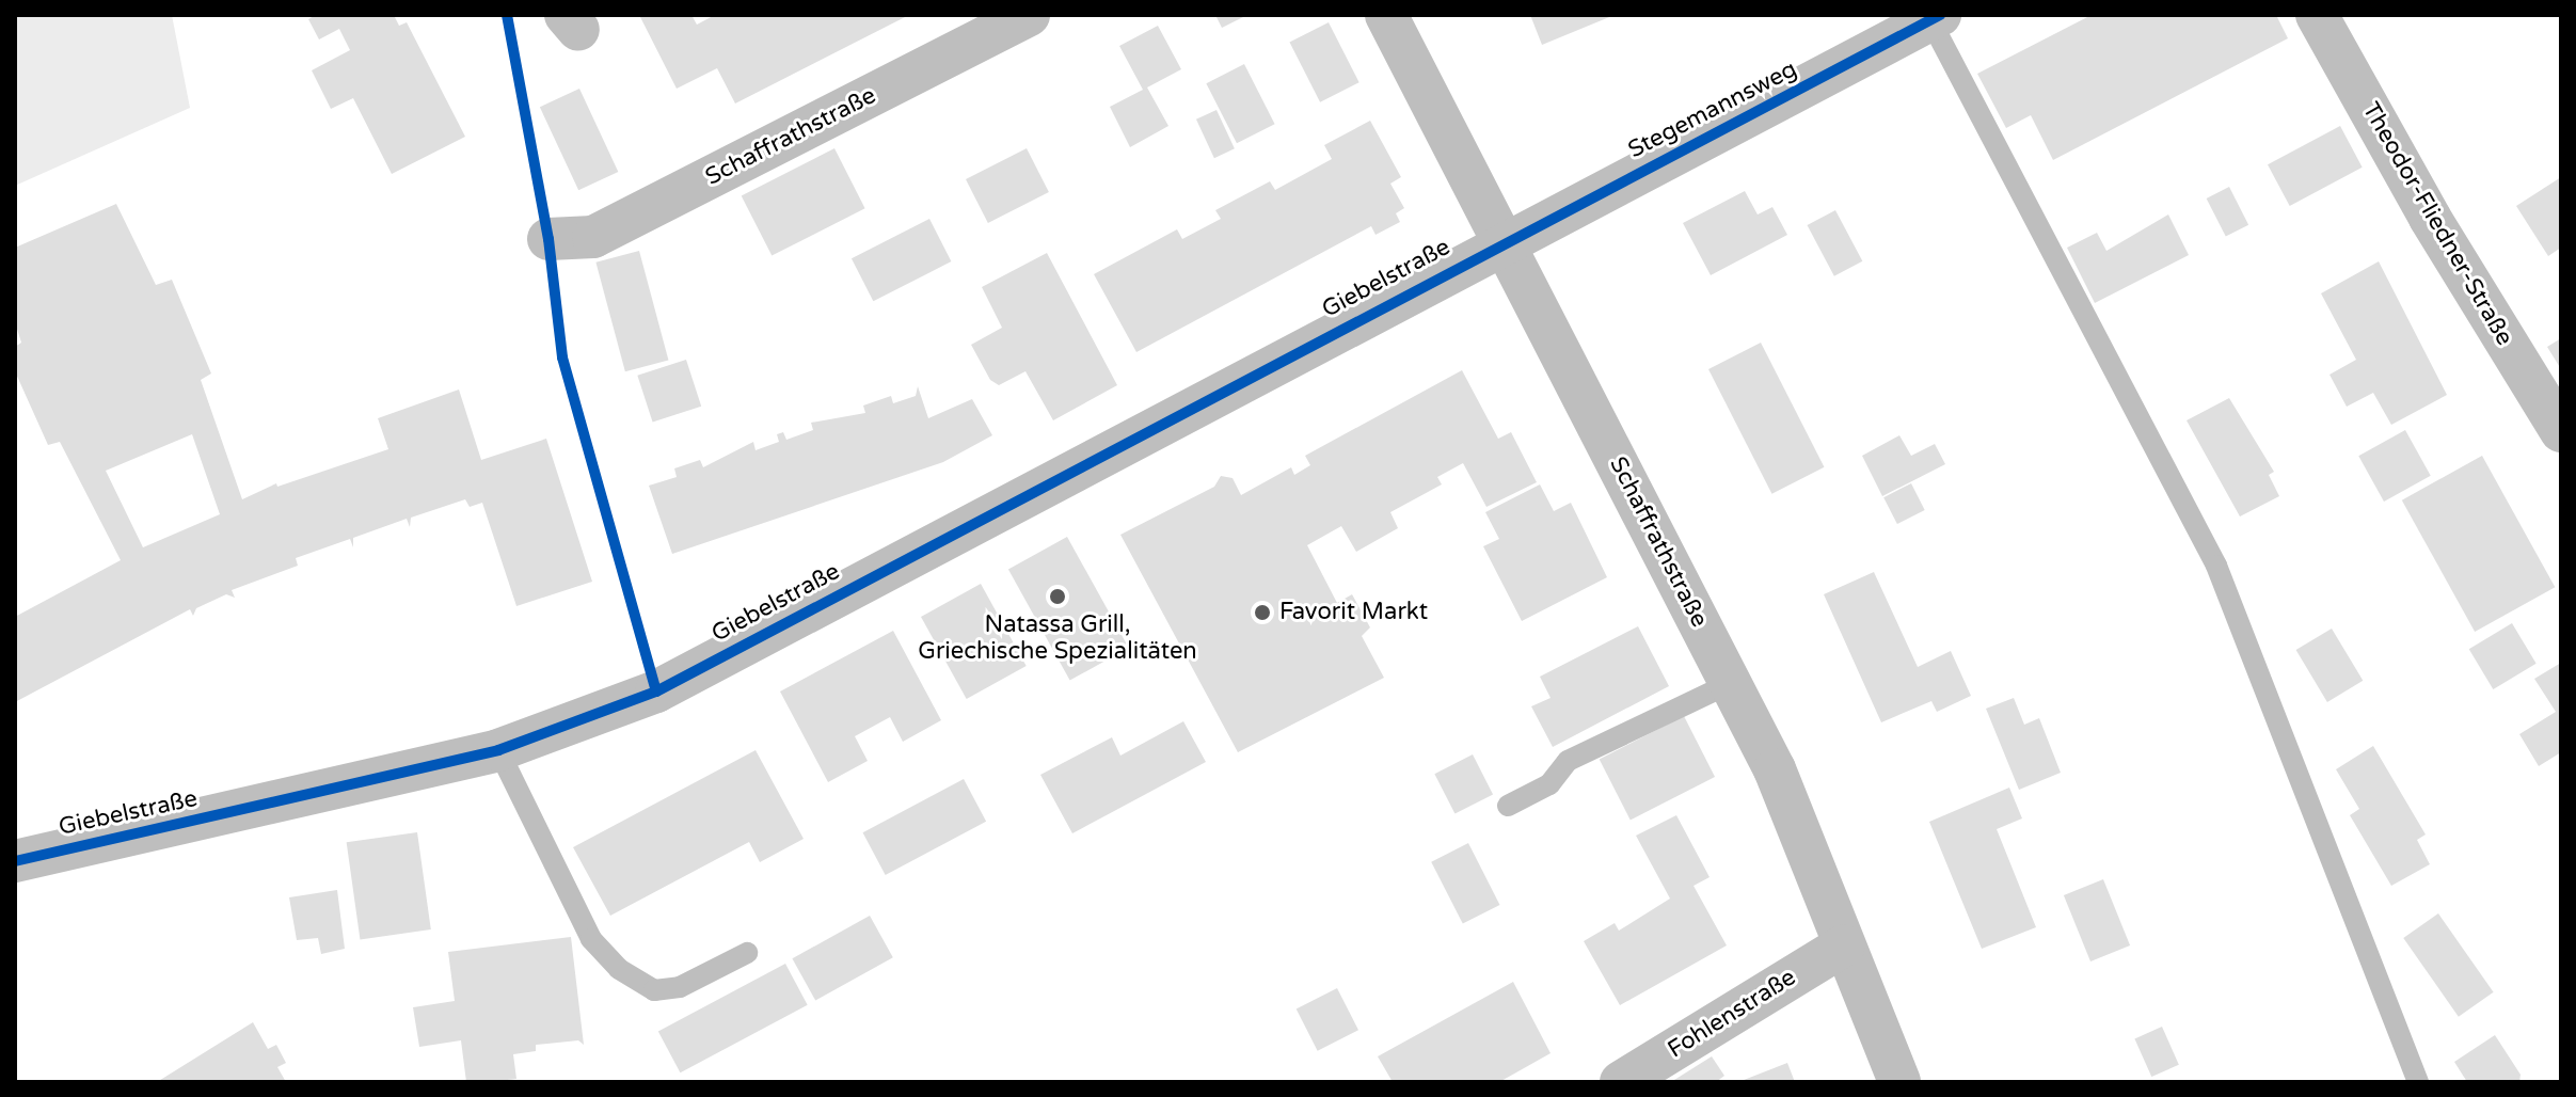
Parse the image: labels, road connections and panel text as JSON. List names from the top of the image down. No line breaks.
{"streets":{"street":["Stegemannsweg","Schaffrathstraße","Theodor-Fliedner-Straße","Giebelstraße","Fohlenstraße"]},"crossings":[["Stegemannsweg","Schaffrathstraße"],["Stegemannsweg","Giebelstraße"],["Schaffrathstraße","Giebelstraße"],["Schaffrathstraße","Fohlenstraße"]],"places":["Natassa Grill, Griechische Spezialitäten","Favorit Markt"]}
